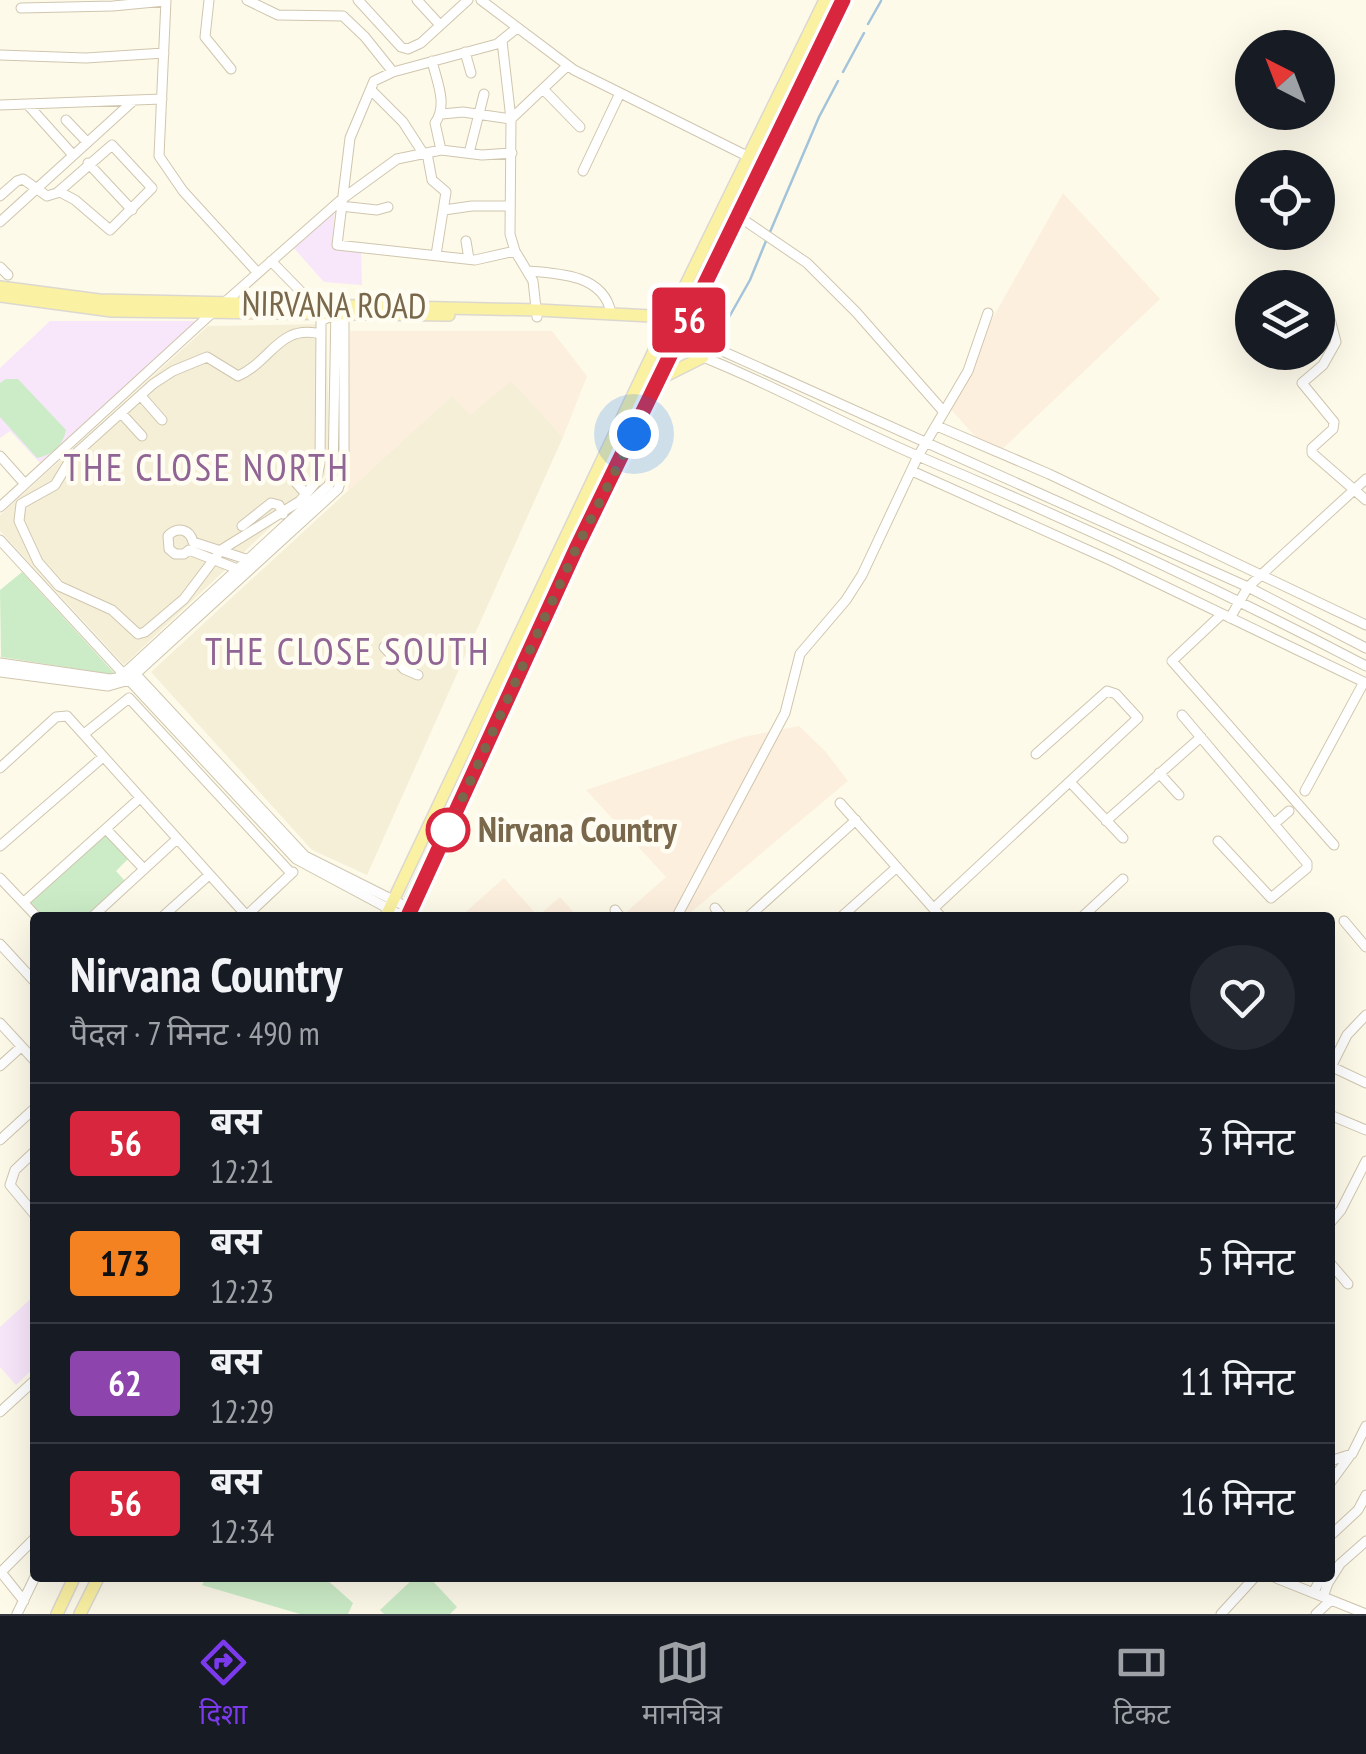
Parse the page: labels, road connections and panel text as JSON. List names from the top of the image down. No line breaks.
{"streets":{"main road":["NIRVANA ROAD"]},"districts":["THE CLOSE NORTH","THE CLOSE SOUTH"],"places":["Nirvana Country"],"lines":["bus line 56"],"north":"top left","page":{"on_map":"56","heading":["Nirvana Country","पैदल · 7 मिनट · 490 m"],"list":[{"mark":"56","name":"बस","note":"12:21","value":"3 मिनट"},{"mark":"173","name":"बस","note":"12:23","value":"5 मिनट"},{"mark":"62","name":"बस","note":"12:29","value":"11 मिनट"},{"mark":"56","name":"बस","note":"12:34","value":"16 मिनट"}],"tabs":["दिशा","मानचित्र","टिकट"]}}
